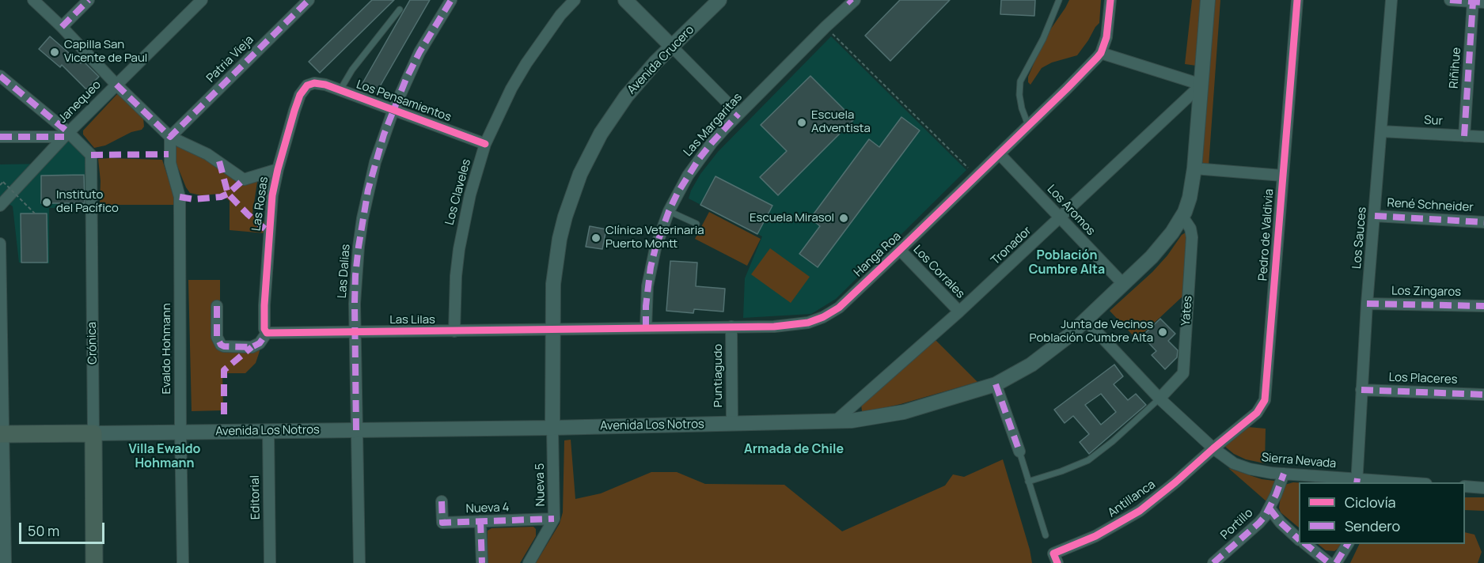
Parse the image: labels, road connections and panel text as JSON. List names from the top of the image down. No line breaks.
{"streets":{"main road":["Avenida Crucero","Crónica","Avenida Los Notros"],"street":["Patria Vieja","Riñihue","Los Pensamientos","Janequeo","Sur","Las Margaritas","Los Claveles","Las Rosas","René Schneider","Los Aromos","Pedro de Valdivia","Los Sauces","Tronador","Hanga Roa","Las Dalias","Los Corrales","Los Zingaros","Yates","Las Lilas","Evaldo Hohmann","Puntiagudo","Los Placeres","Sierra Nevada","Nueva 5","Editorial","Antillanca","Nueva 4","Portillo"]},"crossings":[["Patria Vieja","Evaldo Hohmann"],["Avenida Crucero","Hanga Roa"],["Avenida Crucero","Las Lilas"],["Avenida Crucero","Avenida Los Notros"],["Avenida Crucero","Nueva 5"],["Riñihue","Sur"],["Los Pensamientos","Los Claveles"],["Los Pensamientos","Las Rosas"],["Los Pensamientos","Las Dalias"],["Janequeo","Crónica"],["Sur","Los Sauces"],["Las Margaritas","Hanga Roa"],["Los Claveles","Las Lilas"],["Las Rosas","Las Lilas"],["René Schneider","Los Sauces"],["Los Aromos","Tronador"],["Los Aromos","Hanga Roa"],["Los Aromos","Avenida Los Notros"],["Pedro de Valdivia","Sierra Nevada"],["Pedro de Valdivia","Antillanca"],["Los Sauces","Los Zingaros"],["Los Sauces","Los Placeres"],["Los Sauces","Sierra Nevada"],["Tronador","Los Corrales"],["Tronador","Avenida Los Notros"],["Hanga Roa","Los Corrales"],["Hanga Roa","Las Lilas"],["Hanga Roa","Puntiagudo"],["Las Dalias","Las Lilas"],["Las Dalias","Avenida Los Notros"],["Yates","Avenida Los Notros"],["Yates","Sierra Nevada"],["Crónica","Avenida Los Notros"],["Evaldo Hohmann","Avenida Los Notros"],["Puntiagudo","Avenida Los Notros"],["Avenida Los Notros","Sierra Nevada"],["Avenida Los Notros","Nueva 5"],["Avenida Los Notros","Editorial"],["Sierra Nevada","Antillanca"],["Sierra Nevada","Portillo"],["Nueva 5","Nueva 4"]],"districts":["Población Cumbre Alta","Villa Ewaldo Hohmann","Armada de Chile"],"places":["Capilla San Vicente de Paul","Escuela Adventista","Instituto del Pacífico","Escuela Mirasol","Clínica Veterinaria Puerto Montt","Junta de Vecinos Población Cumbre Alta"],"legend":["Ciclovía","Sendero"],"scale_bar":"50 m"}
